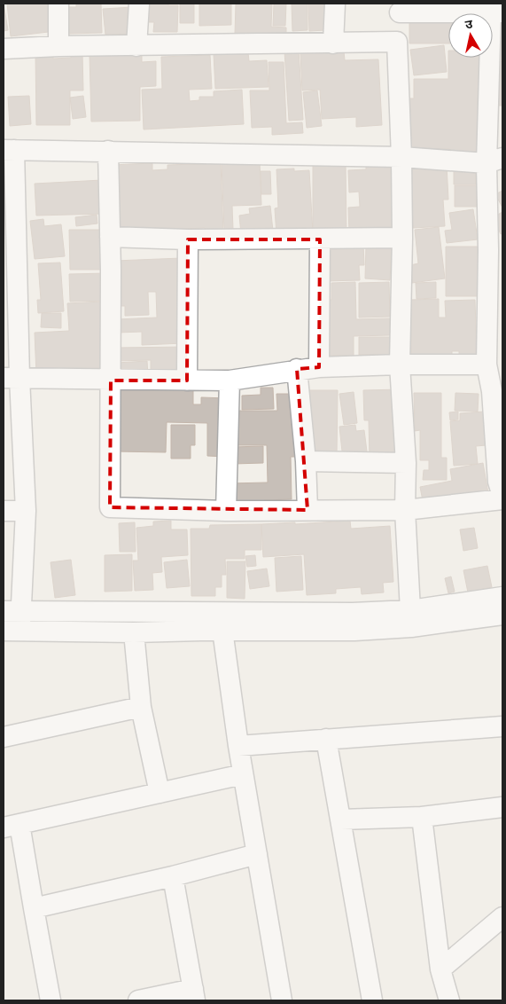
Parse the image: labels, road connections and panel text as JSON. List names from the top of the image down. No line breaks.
{"north":"top"}
